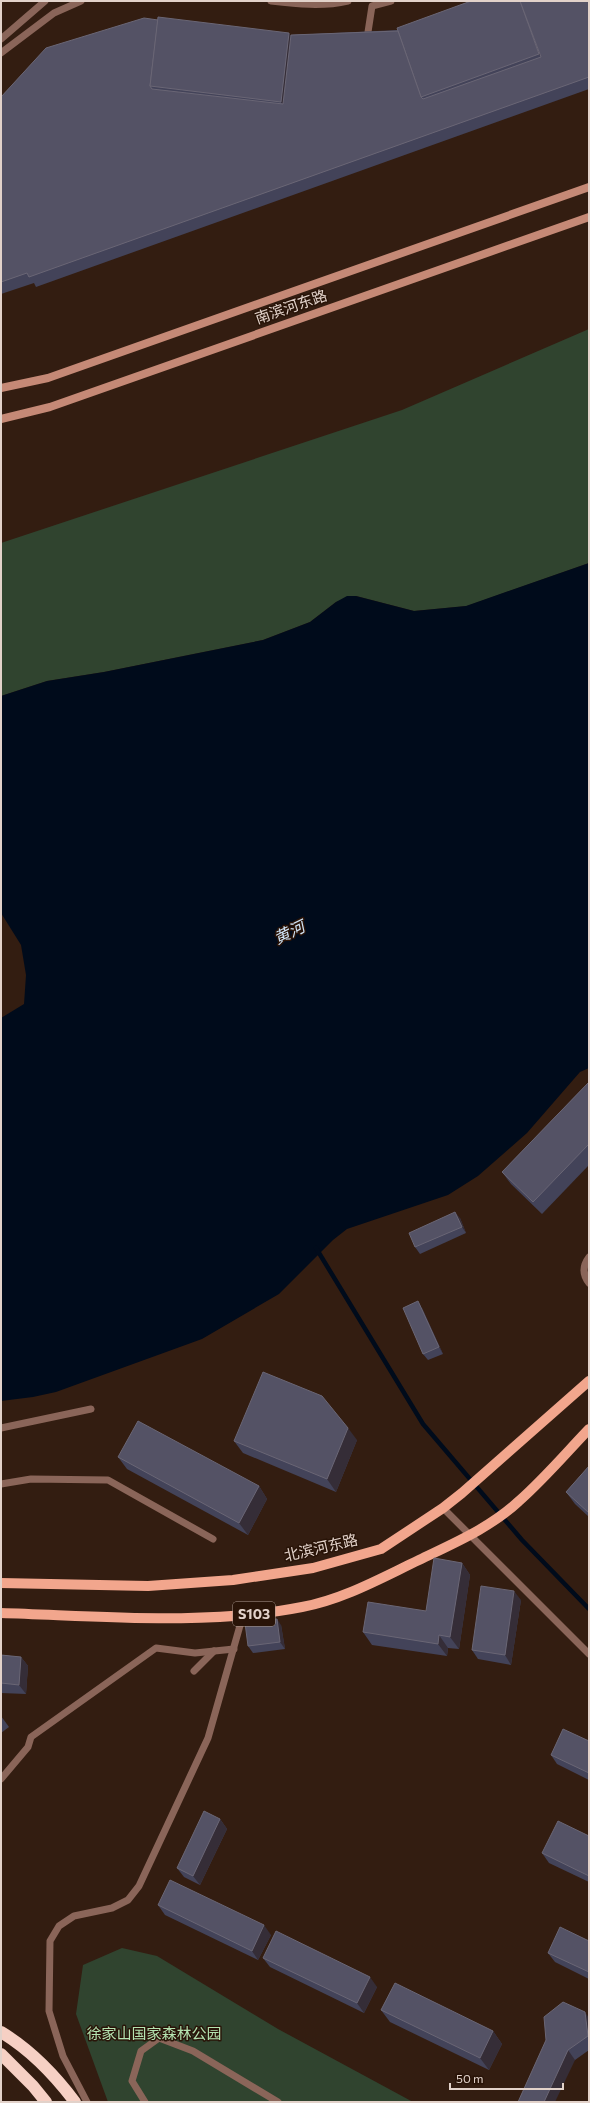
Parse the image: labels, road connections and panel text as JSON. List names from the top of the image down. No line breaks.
{"streets":{"main road":["南滨河东路","北滨河东路","S103"]},"water":["黄河"],"parks":["徐家山国家森林公园"],"scale_bar":"50 m"}
